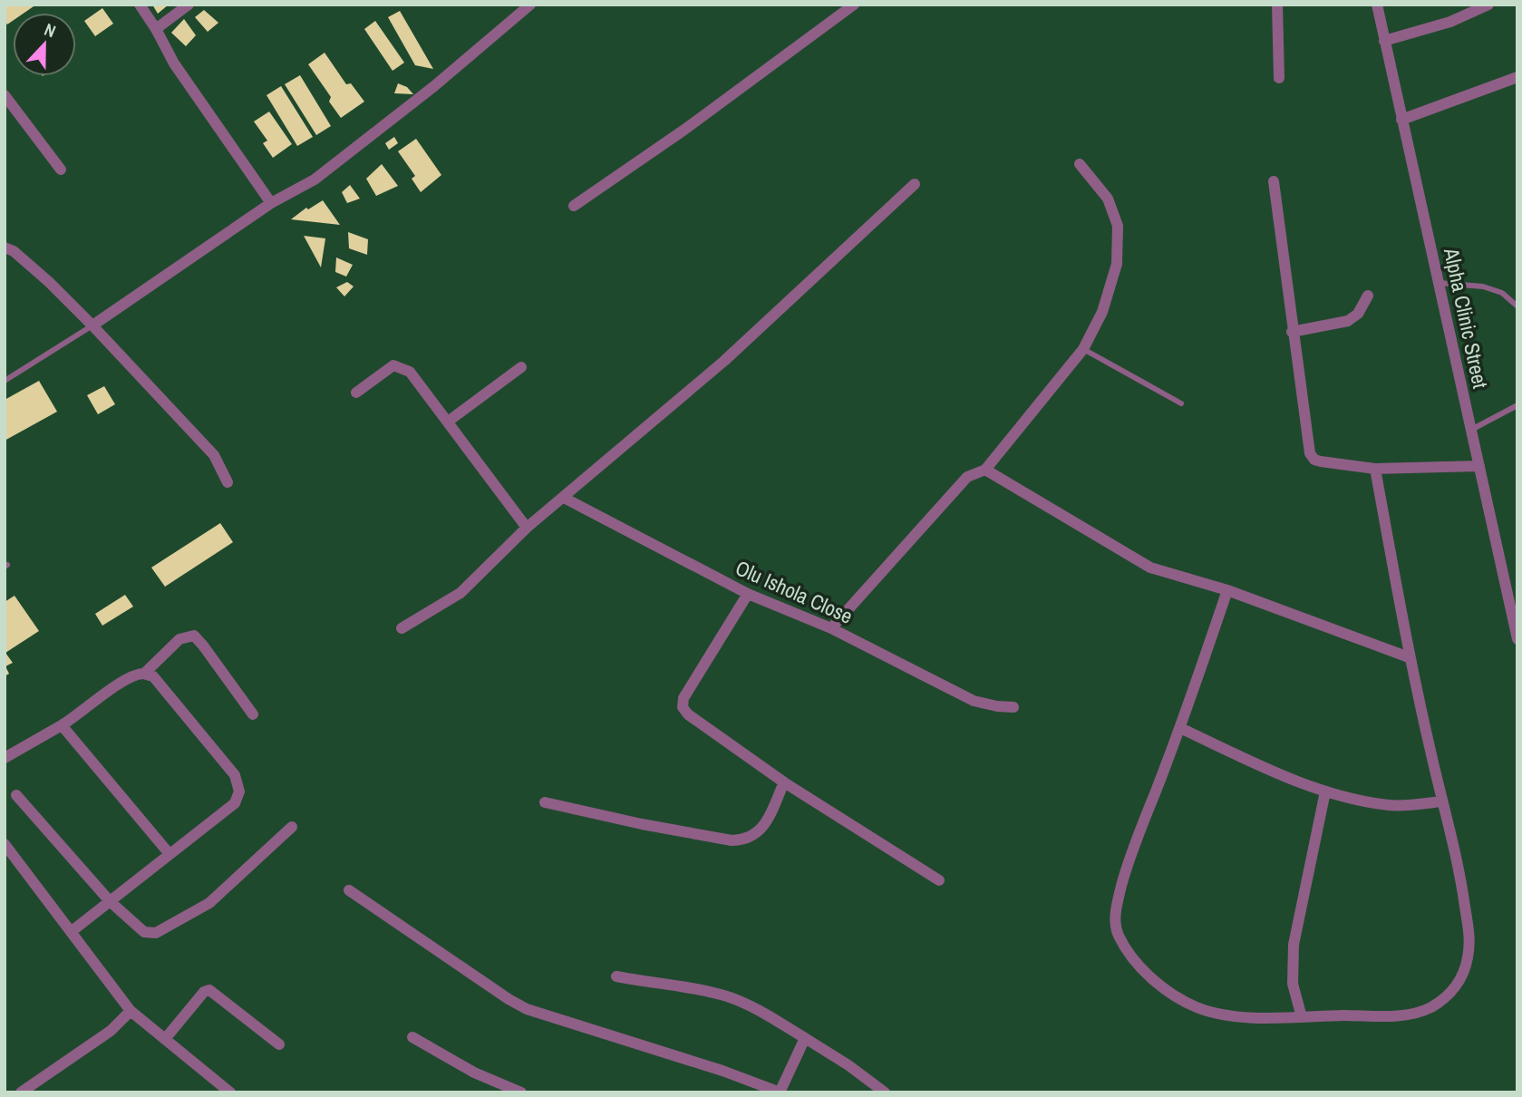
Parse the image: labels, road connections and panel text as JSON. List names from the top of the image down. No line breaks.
{"streets":{"street":["Alpha Clinic Street","Olu Ishola Close"]},"north":"top"}
